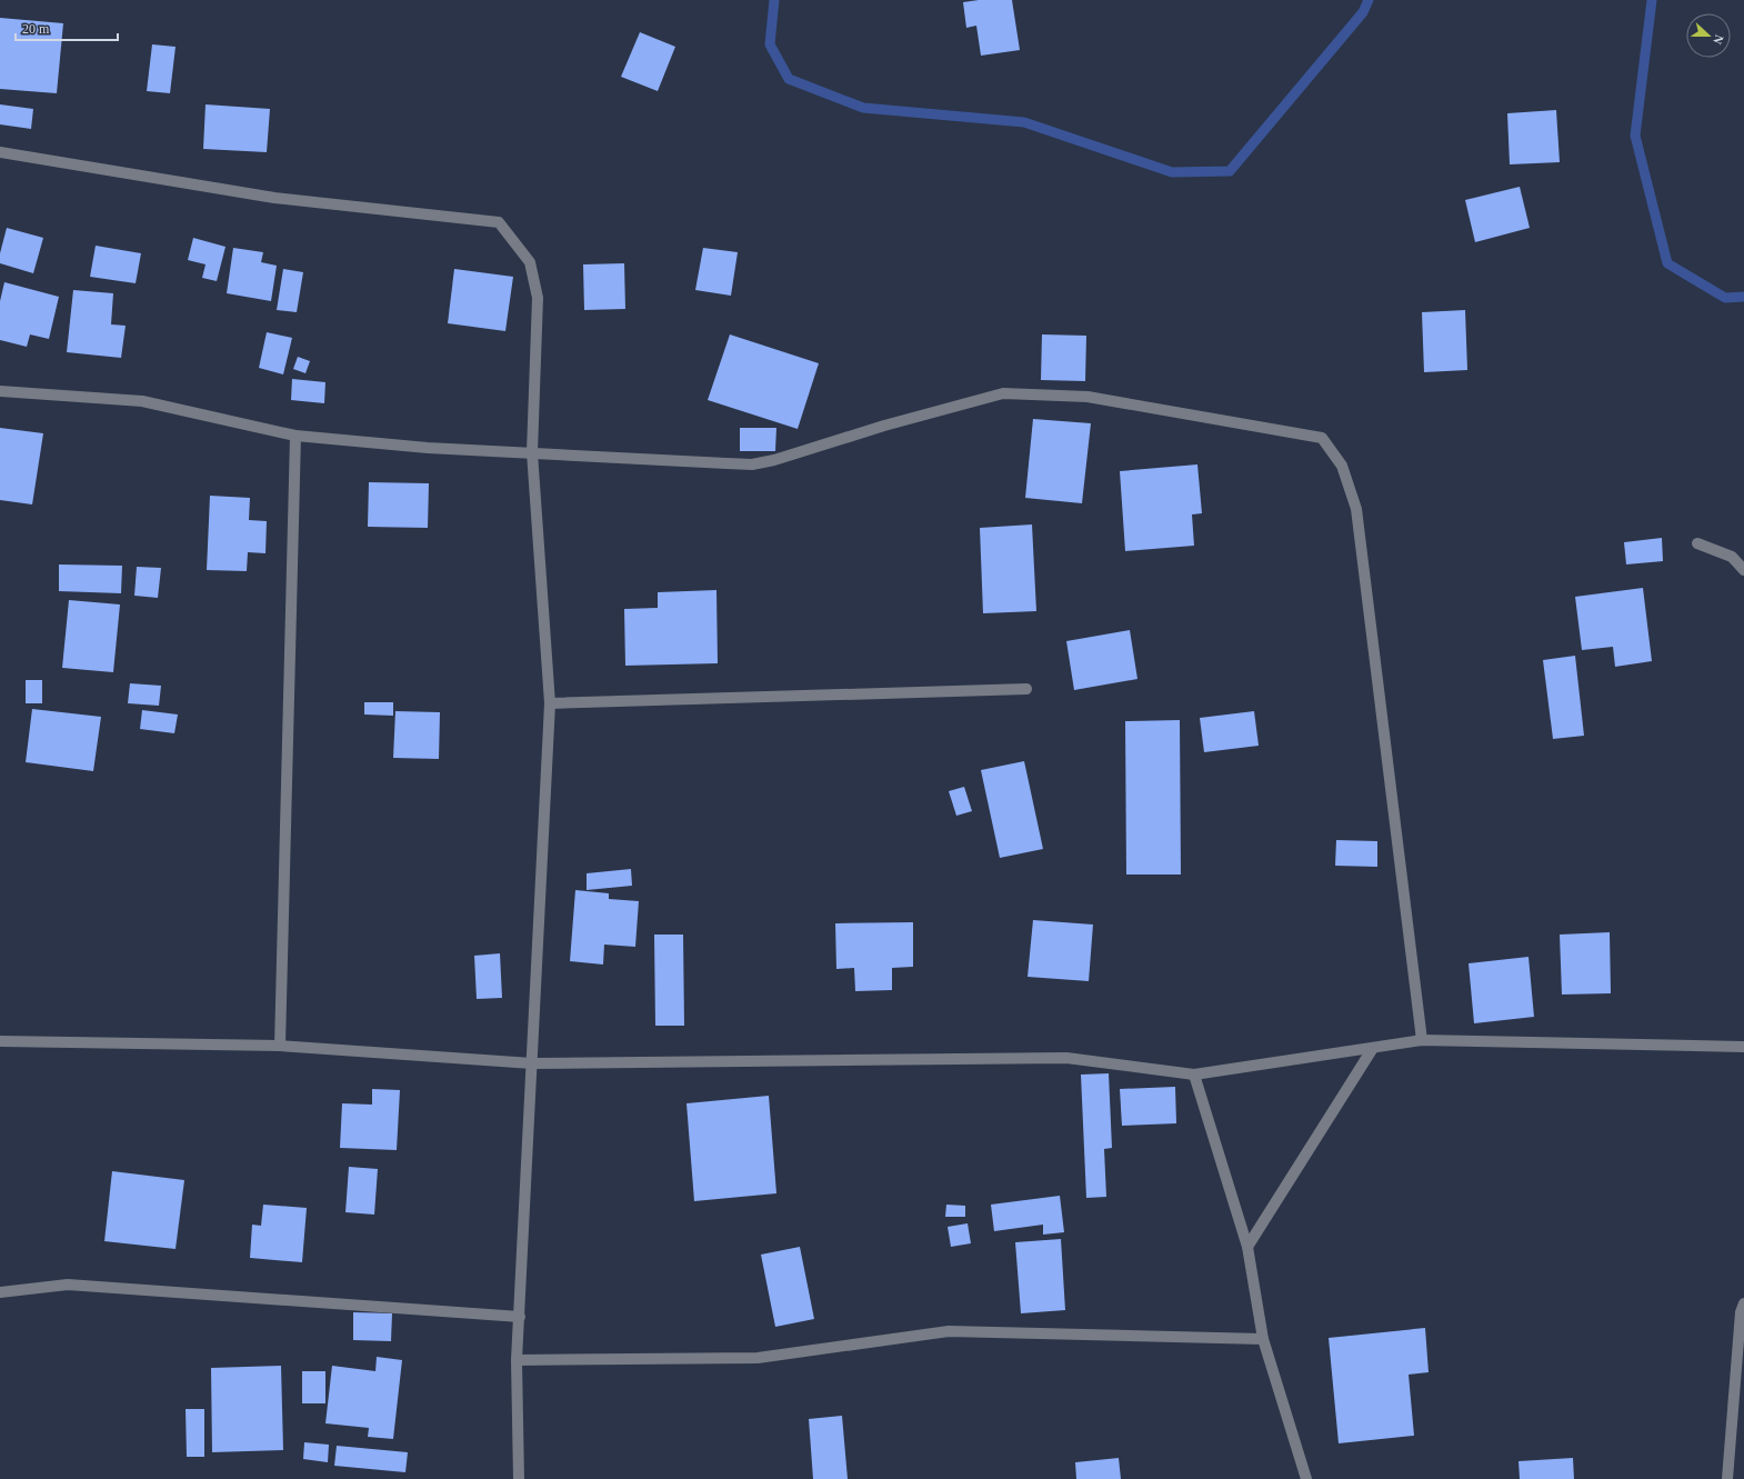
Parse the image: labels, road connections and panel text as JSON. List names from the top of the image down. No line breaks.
{"scale_bar":"20 m","north":"right"}
